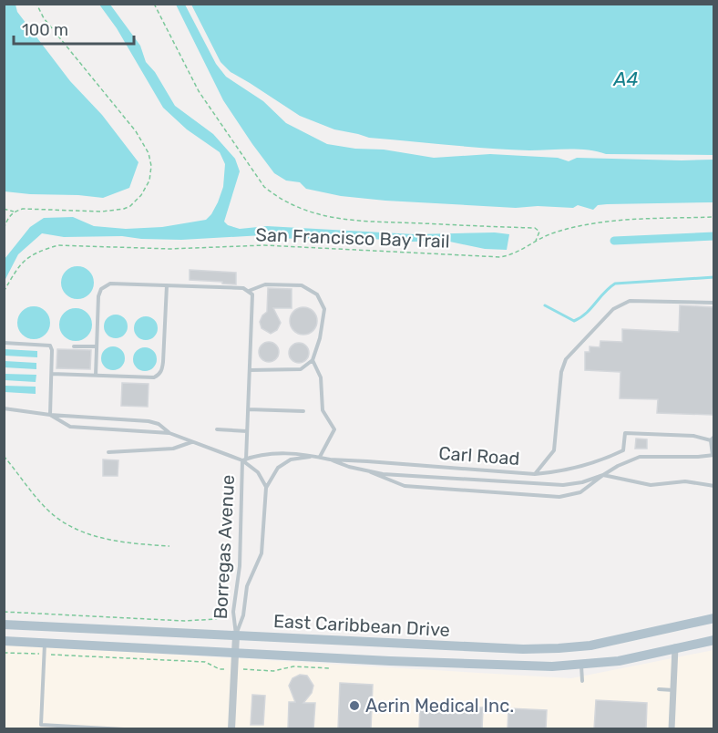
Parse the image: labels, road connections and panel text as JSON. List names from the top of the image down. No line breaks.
{"streets":{"main road":["East Caribbean Drive"],"street":["Borregas Avenue"],"lane":["Carl Road"],"path":["San Francisco Bay Trail"]},"crossings":[["Carl Road","Borregas Avenue"],["Borregas Avenue","East Caribbean Drive"]],"water":["A4"],"places":["Aerin Medical Inc."],"scale_bar":"100 m"}
